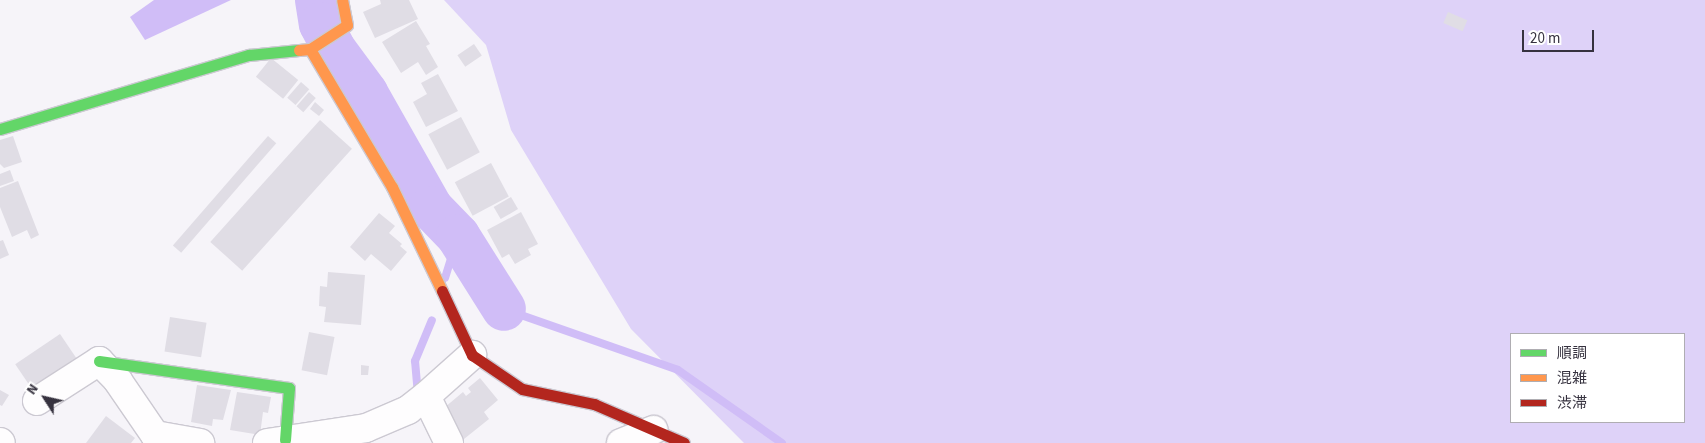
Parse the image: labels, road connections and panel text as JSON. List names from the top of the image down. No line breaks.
{"legend":["順調","混雑","渋滞"],"scale_bar":"20 m","north":"top left"}
